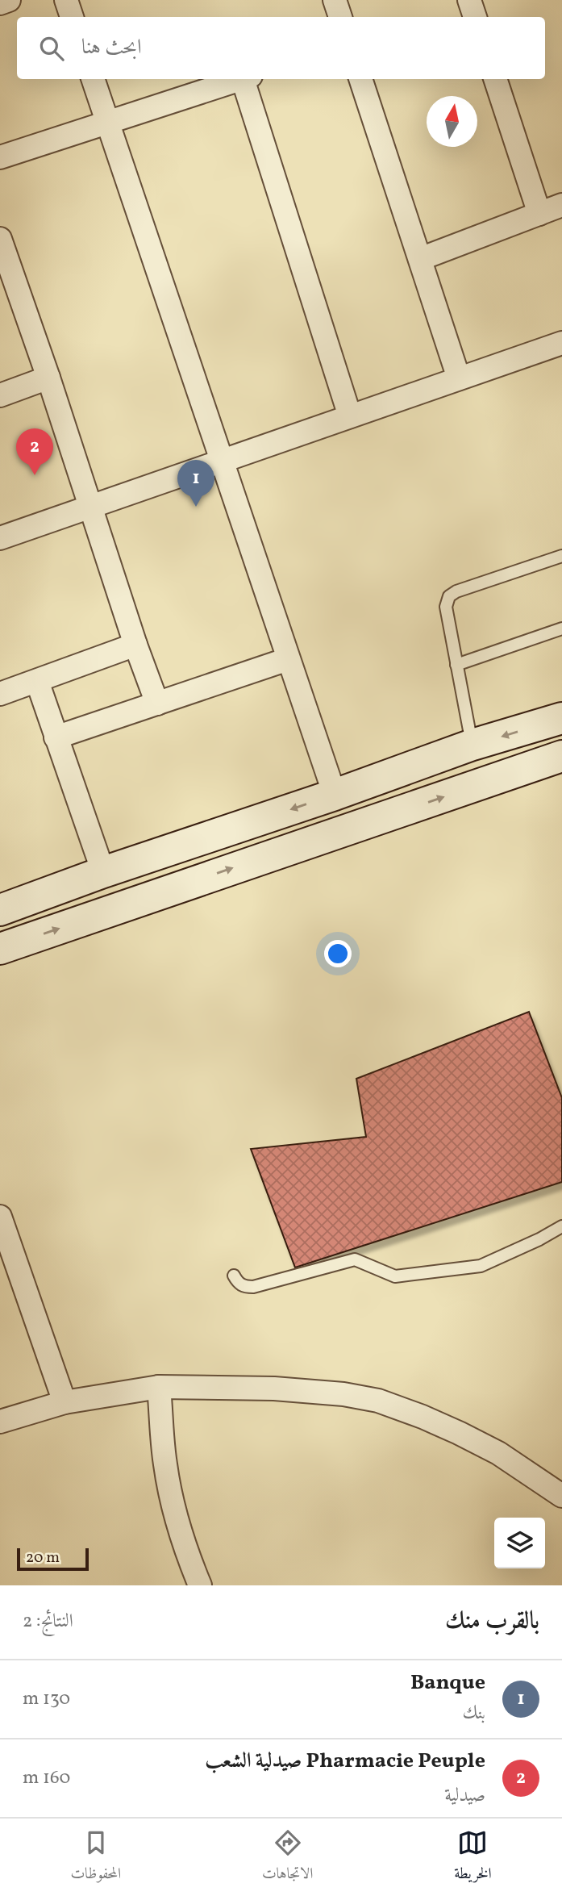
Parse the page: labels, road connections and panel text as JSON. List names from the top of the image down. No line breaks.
{"scale_bar":"20 m","north":"top","page":{"search":"ابحث هنا","pins":["2","1"],"scale":"20 m","heading":["بالقرب منك","النتائج: 2"],"list":[{"mark":"1","name":"Banque","note":"بنك","value":"130 m"},{"mark":"2","name":"Pharmacie Peuple صيدلية الشعب","note":"صيدلية","value":"160 m"}],"nav":["الخريطة","الاتجاهات","المحفوظات"]}}
